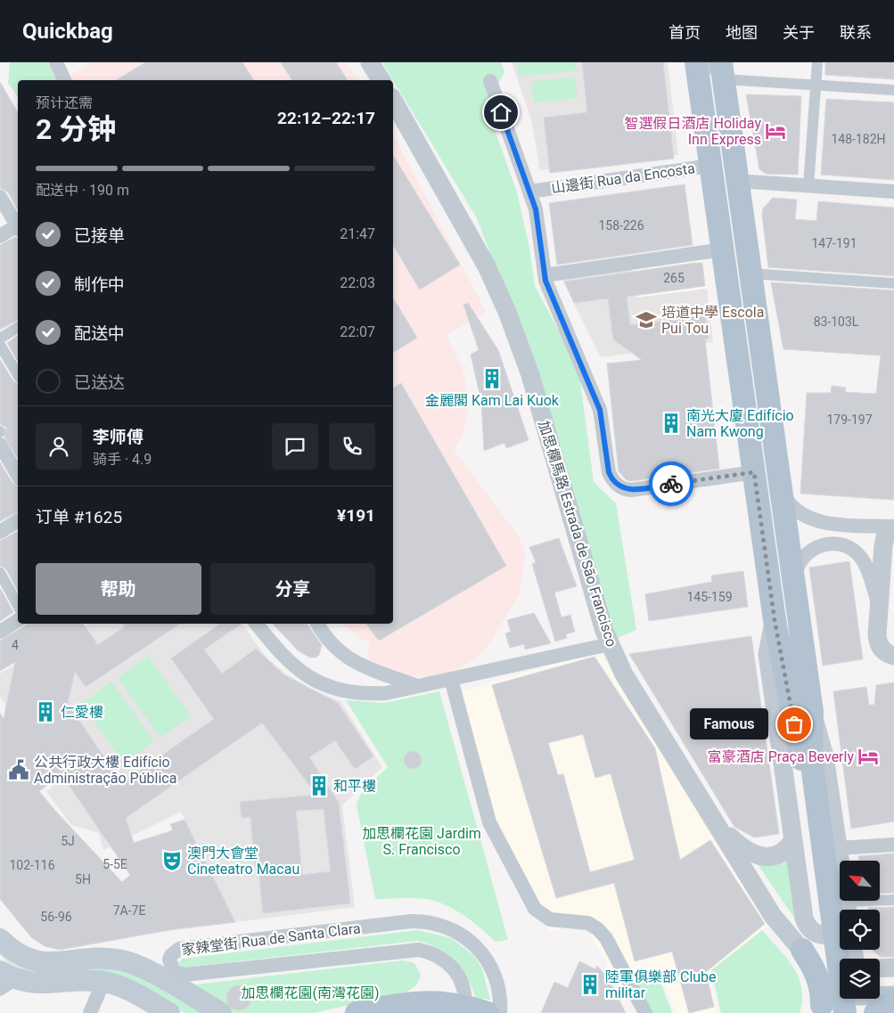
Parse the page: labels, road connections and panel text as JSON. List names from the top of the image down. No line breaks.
{"streets":{"street":["山邊街 Rua da Encosta","加思欄馬路 Estrada de São Francisco","家辣堂街 Rua de Santa Clara"]},"parks":["加思欄花園 Jardim S. Francisco","加思欄花園(南灣花園)"],"places":{"hotel":["智選假日酒店 Holiday Inn Express","富豪酒店 Praça Beverly"],"school or university":["培道中學 Escola Pui Tou"],"building":["金麗閣 Kam Lai Kuok","南光大廈 Edifício Nam Kwong","仁愛樓","和平樓","陸軍俱樂部 Clube militar"],"other":["Famous"],"public building":["公共行政大樓 Edifício Administração Pública"],"theatre":["澳門大會堂 Cineteatro Macau"]},"house_numbers":["148-182H","158-226","147-191","265","83-103L","179-197","145-159","4","5J","5-5E","102-116","5H","7A-7E","56-96"],"north":"top left","page":{"header":"Quickbag","nav":["首页","地图","关于","联系"],"heading":["2 分钟","预计还需","22:12–22:17"],"panel":["李师傅","骑手 · 4.9","订单 #1625","¥191"],"bar":"配送中 · 190 m","list":[["已接单","21:47"],["制作中","22:03"],["配送中","22:07"],"已送达"],"buttons":["帮助","分享"],"bubble":"Famous"}}
